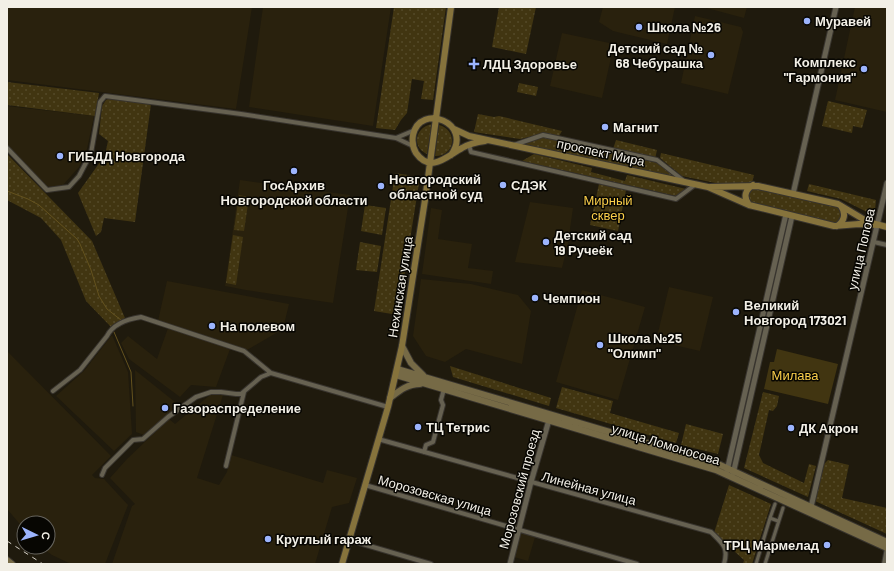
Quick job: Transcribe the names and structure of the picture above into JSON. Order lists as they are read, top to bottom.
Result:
{
  "streets": {
    "main road": ["проспект Мира", "Нехинская улица", "улица Ломоносова"],
    "street": [
      "улица Попова",
      "Линейная улица",
      "Морозовский проезд",
      "Морозовская улица"
    ]
  },
  "crossings": [
    ["проспект Мира", "улица Попова"],
    ["проспект Мира", "Нехинская улица"],
    ["улица Попова", "улица Ломоносова"],
    ["Нехинская улица", "улица Ломоносова"],
    ["Нехинская улица", "Линейная улица"],
    ["Нехинская улица", "Морозовская улица"],
    ["улица Ломоносова", "Морозовский проезд"],
    ["Линейная улица", "Морозовский проезд"],
    ["Морозовский проезд", "Морозовская улица"]
  ],
  "parks": ["Мирный сквер", "Милава"],
  "places": {
    "other": [
      "Муравей",
      "Школа №26",
      "Детский сад № 68 Чебурашка",
      "Комплекс \"Гармония\"",
      "Магнит",
      "ГИБДД Новгорода",
      "ГосАрхив Новгородской области",
      "СДЭК",
      "Новгородский областной суд",
      "Детский сад 19 Ручеёк",
      "Чемпион",
      "Великий Новгород 173021",
      "На полевом",
      "Школа №25 \"Олимп\"",
      "Газораспределение",
      "ТЦ Тетрис",
      "ДК Акрон",
      "Круглый гараж",
      "ТРЦ Мармелад"
    ],
    "health": ["ЛДЦ Здоровье"]
  },
  "north": "right"
}
